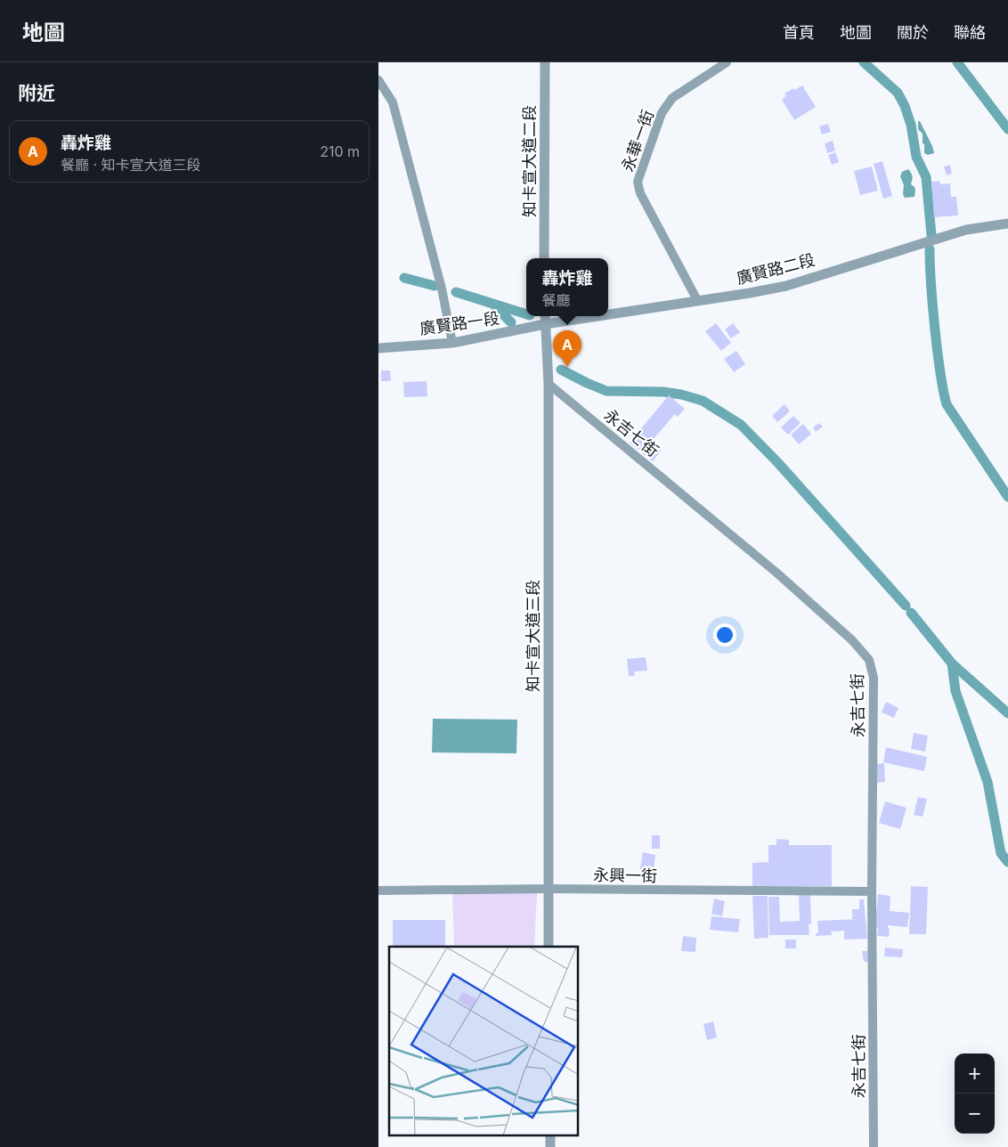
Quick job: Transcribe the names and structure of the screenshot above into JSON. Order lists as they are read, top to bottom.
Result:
{
  "streets": {
    "street": [
      "永華一街",
      "知卡宣大道二段",
      "廣賢路二段",
      "廣賢路一段",
      "永吉七街",
      "知卡宣大道三段",
      "永興一街"
    ]
  },
  "crossings": [
    ["永華一街", "廣賢路二段"],
    ["廣賢路二段", "廣賢路一段"],
    ["廣賢路二段", "知卡宣大道三段"],
    ["廣賢路一段", "知卡宣大道三段"],
    ["永吉七街", "知卡宣大道三段"],
    ["永吉七街", "永興一街"],
    ["知卡宣大道三段", "永興一街"]
  ],
  "page": {
    "header": "地圖",
    "nav": [
      "首頁",
      "地圖",
      "關於",
      "聯絡"
    ],
    "heading": "附近",
    "list": [
      {
        "mark": "A",
        "name": "轟炸雞",
        "note": "餐廳 · 知卡宣大道三段",
        "value": "210 m"
      }
    ],
    "popup": ["轟炸雞", "餐廳"],
    "pins": "A",
    "map_buttons": ["+", "−"]
  }
}
